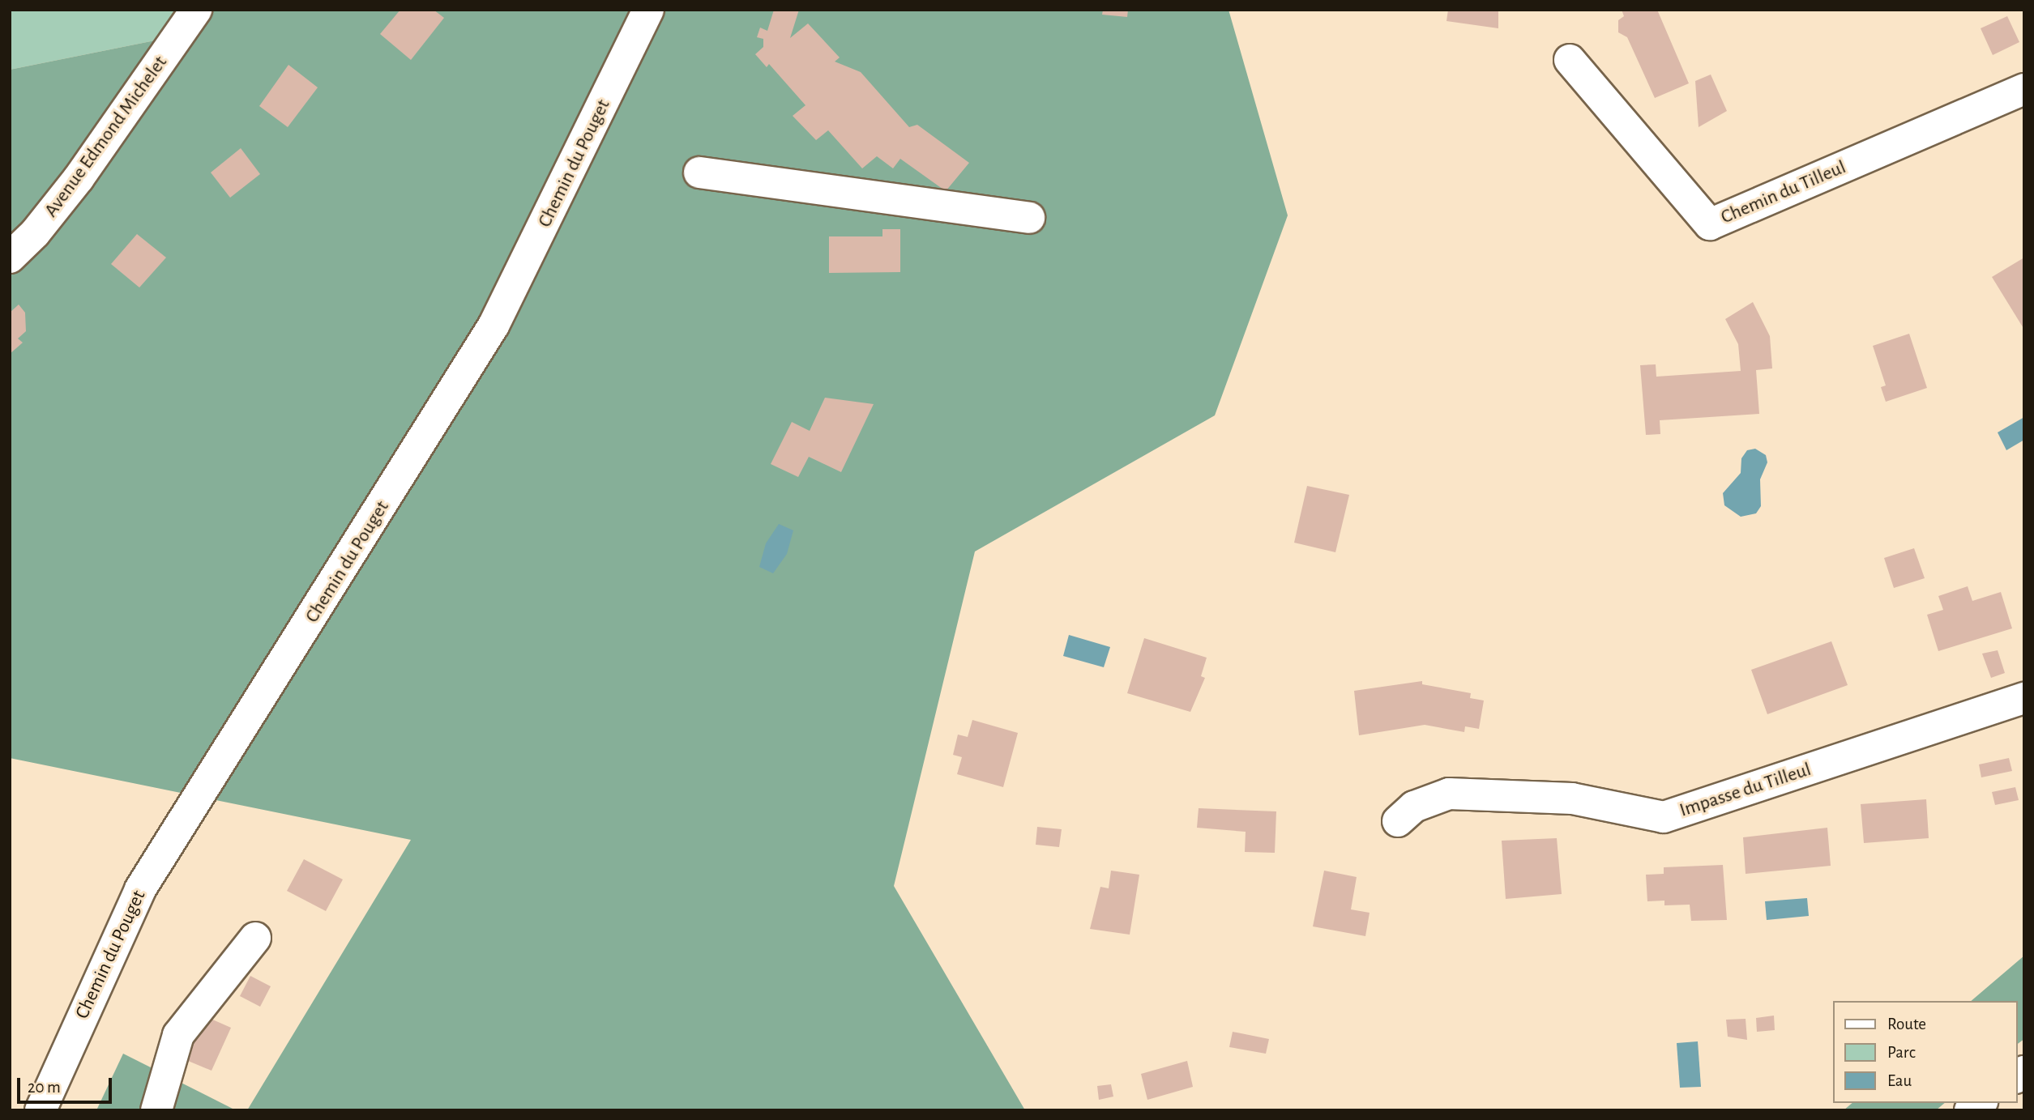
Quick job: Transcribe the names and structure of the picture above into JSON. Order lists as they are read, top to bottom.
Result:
{
  "streets": {
    "street": [
      "Avenue Edmond Michelet",
      "Chemin du Pouget",
      "Chemin du Tilleul",
      "Impasse du Tilleul"
    ]
  },
  "legend": ["Route", "Parc", "Eau"],
  "scale_bar": "20 m"
}
